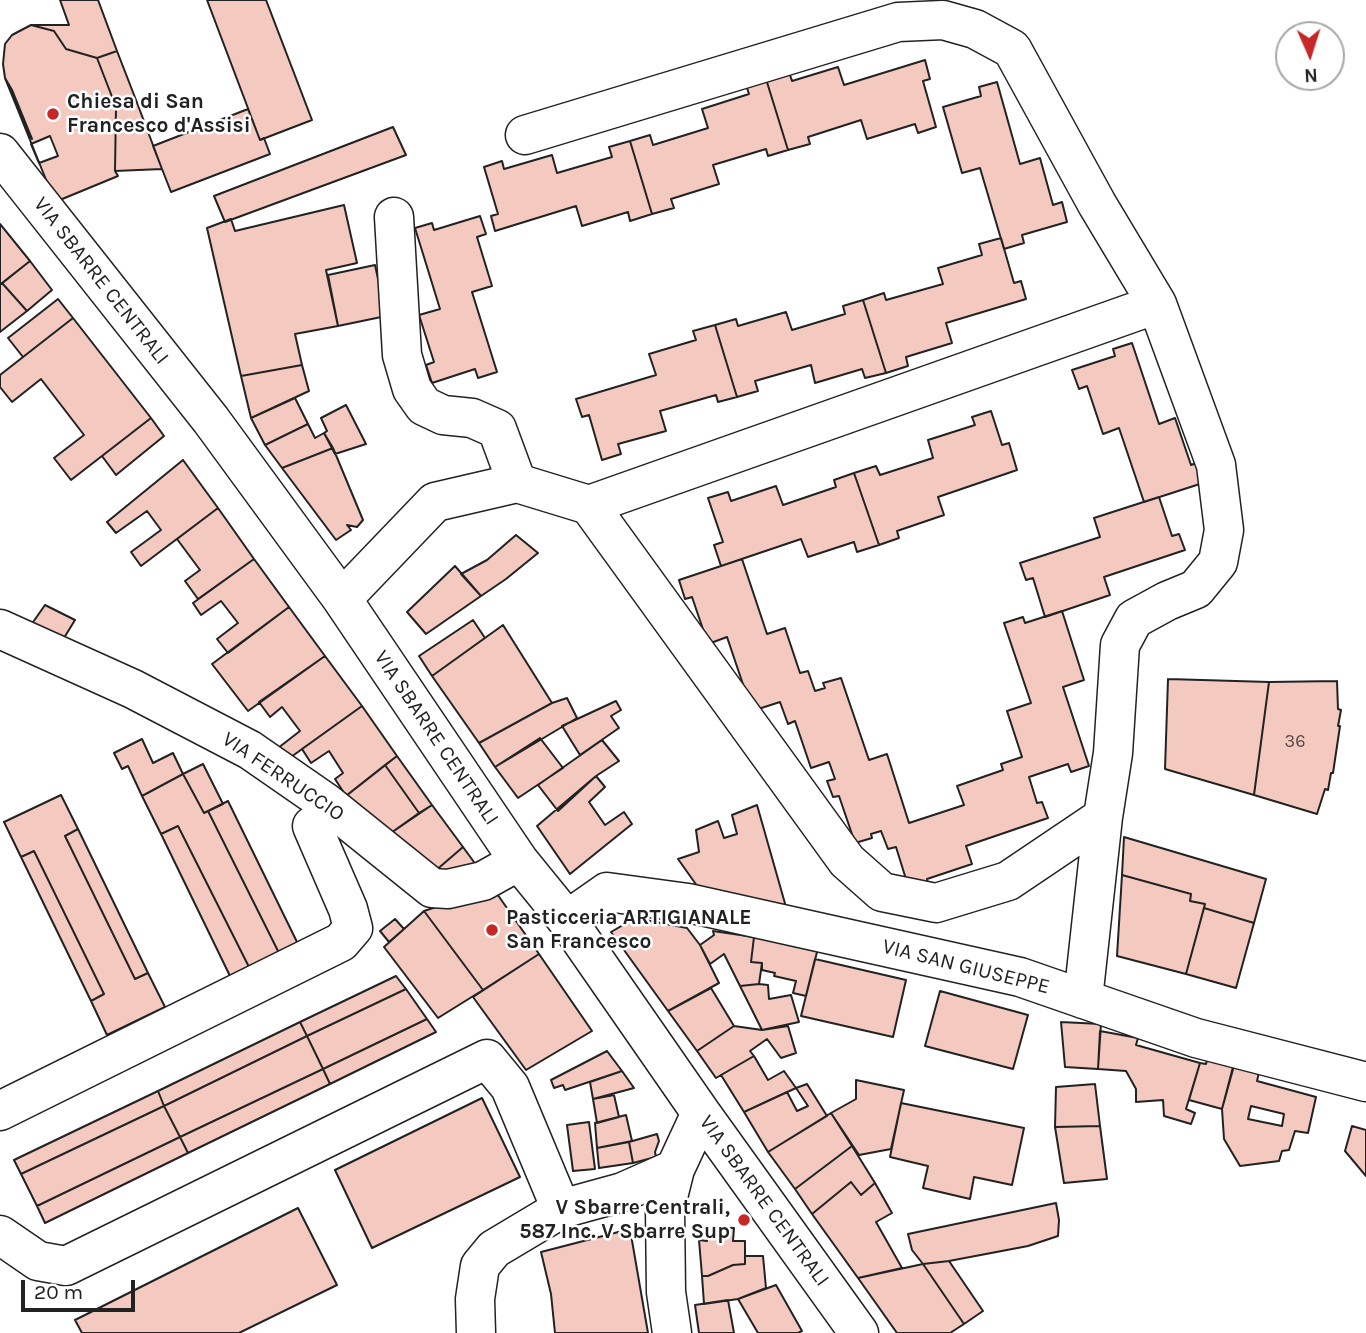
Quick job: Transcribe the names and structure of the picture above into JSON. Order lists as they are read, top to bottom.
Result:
{
  "streets": {
    "street": ["VIA SBARRE CENTRALI", "VIA FERRUCCIO", "VIA SAN GIUSEPPE"]
  },
  "crossings": [
    ["VIA SBARRE CENTRALI", "VIA FERRUCCIO"],
    ["VIA SBARRE CENTRALI", "VIA SAN GIUSEPPE"]
  ],
  "places": ["Chiesa di San Francesco d'Assisi", "Pasticceria ARTIGIANALE San Francesco", "V Sbarre Centrali, 587 Inc. V Sbarre Sup"],
  "house_numbers": ["36"],
  "scale_bar": "20 m",
  "north": "bottom"
}
